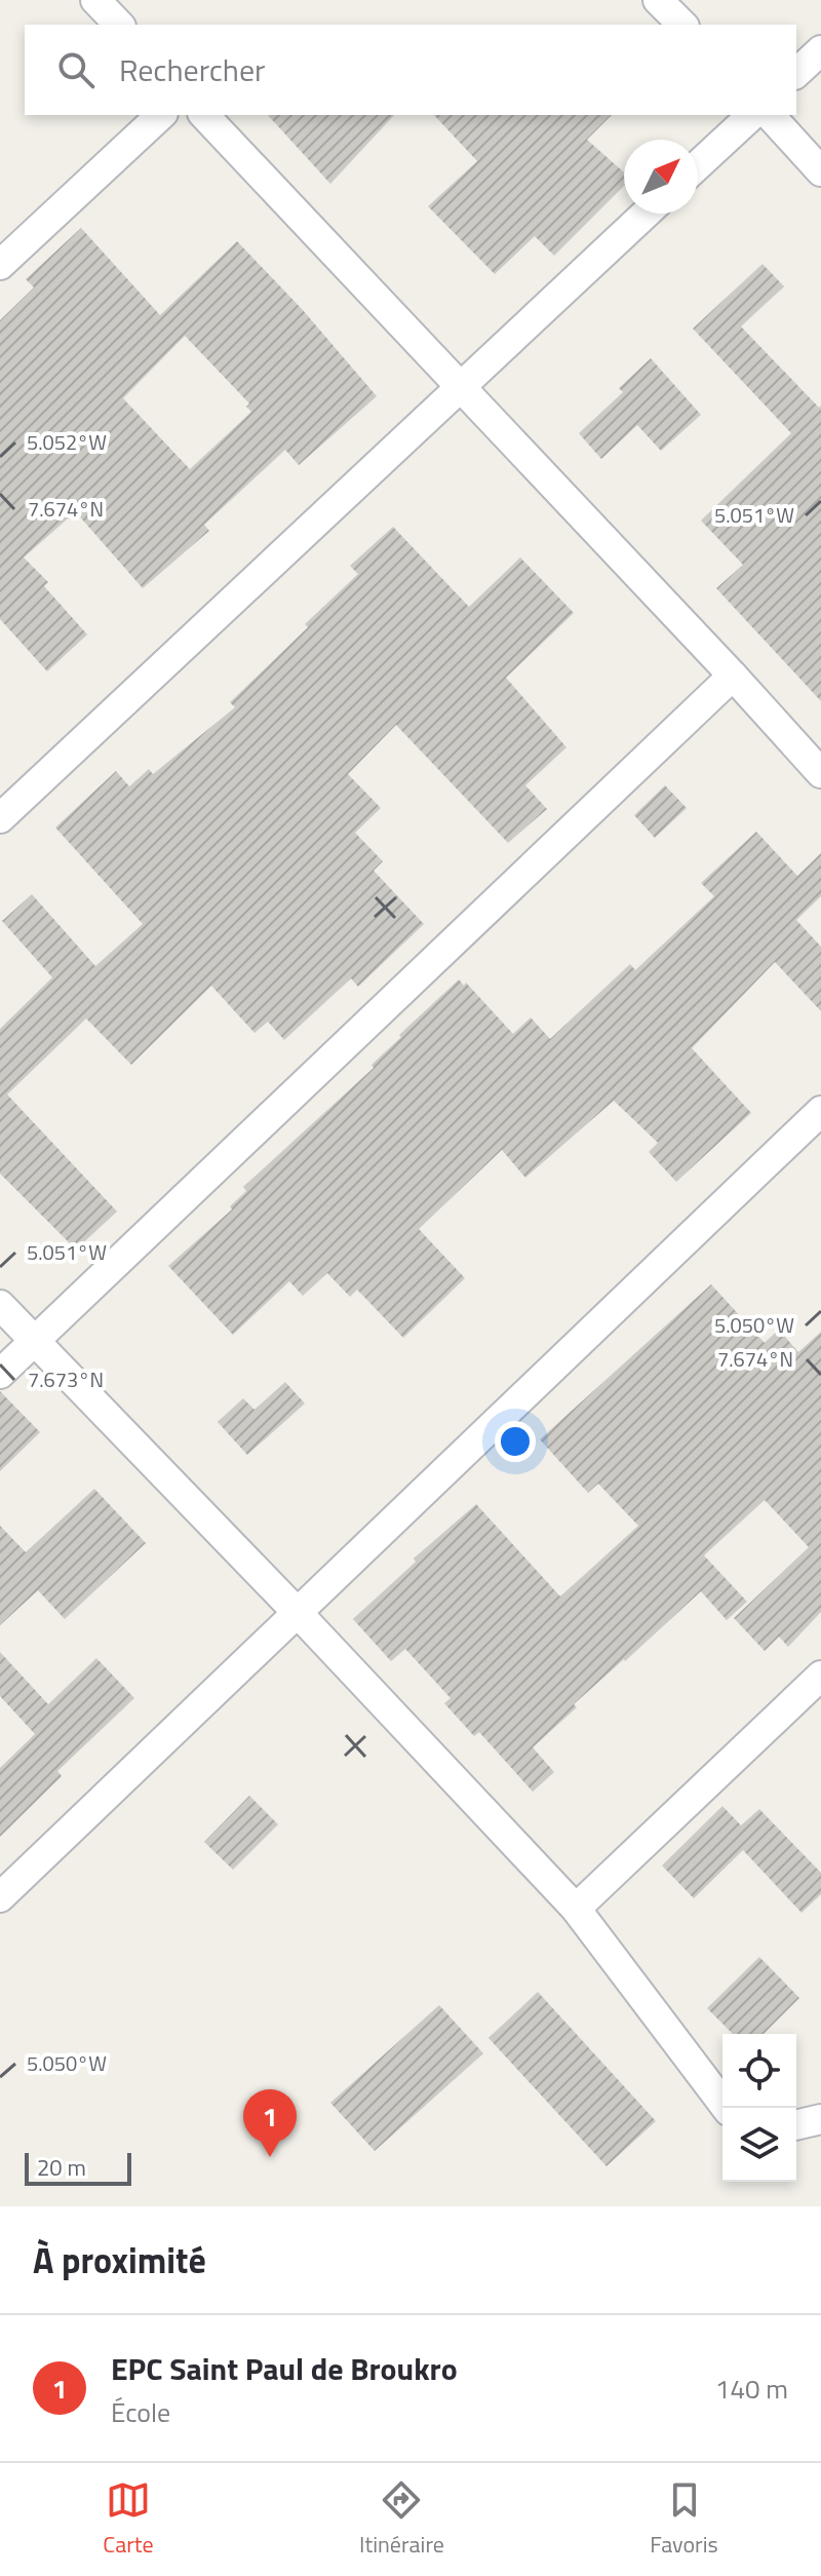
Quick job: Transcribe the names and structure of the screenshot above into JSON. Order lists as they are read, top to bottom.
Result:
{
  "scale_bar": "20 m",
  "north": "top right",
  "page": {
    "search": "Rechercher",
    "pins": "1",
    "scale": "20 m",
    "heading": "À proximité",
    "list": [
      {
        "mark": "1",
        "name": "EPC Saint Paul de Broukro",
        "note": "École",
        "value": "140 m"
      }
    ],
    "nav": ["Carte", "Itinéraire", "Favoris"]
  },
  "coordinates": [
    "5.052°W",
    "7.674°N",
    "5.051°W",
    "5.050°W",
    "7.673°N"
  ]
}
